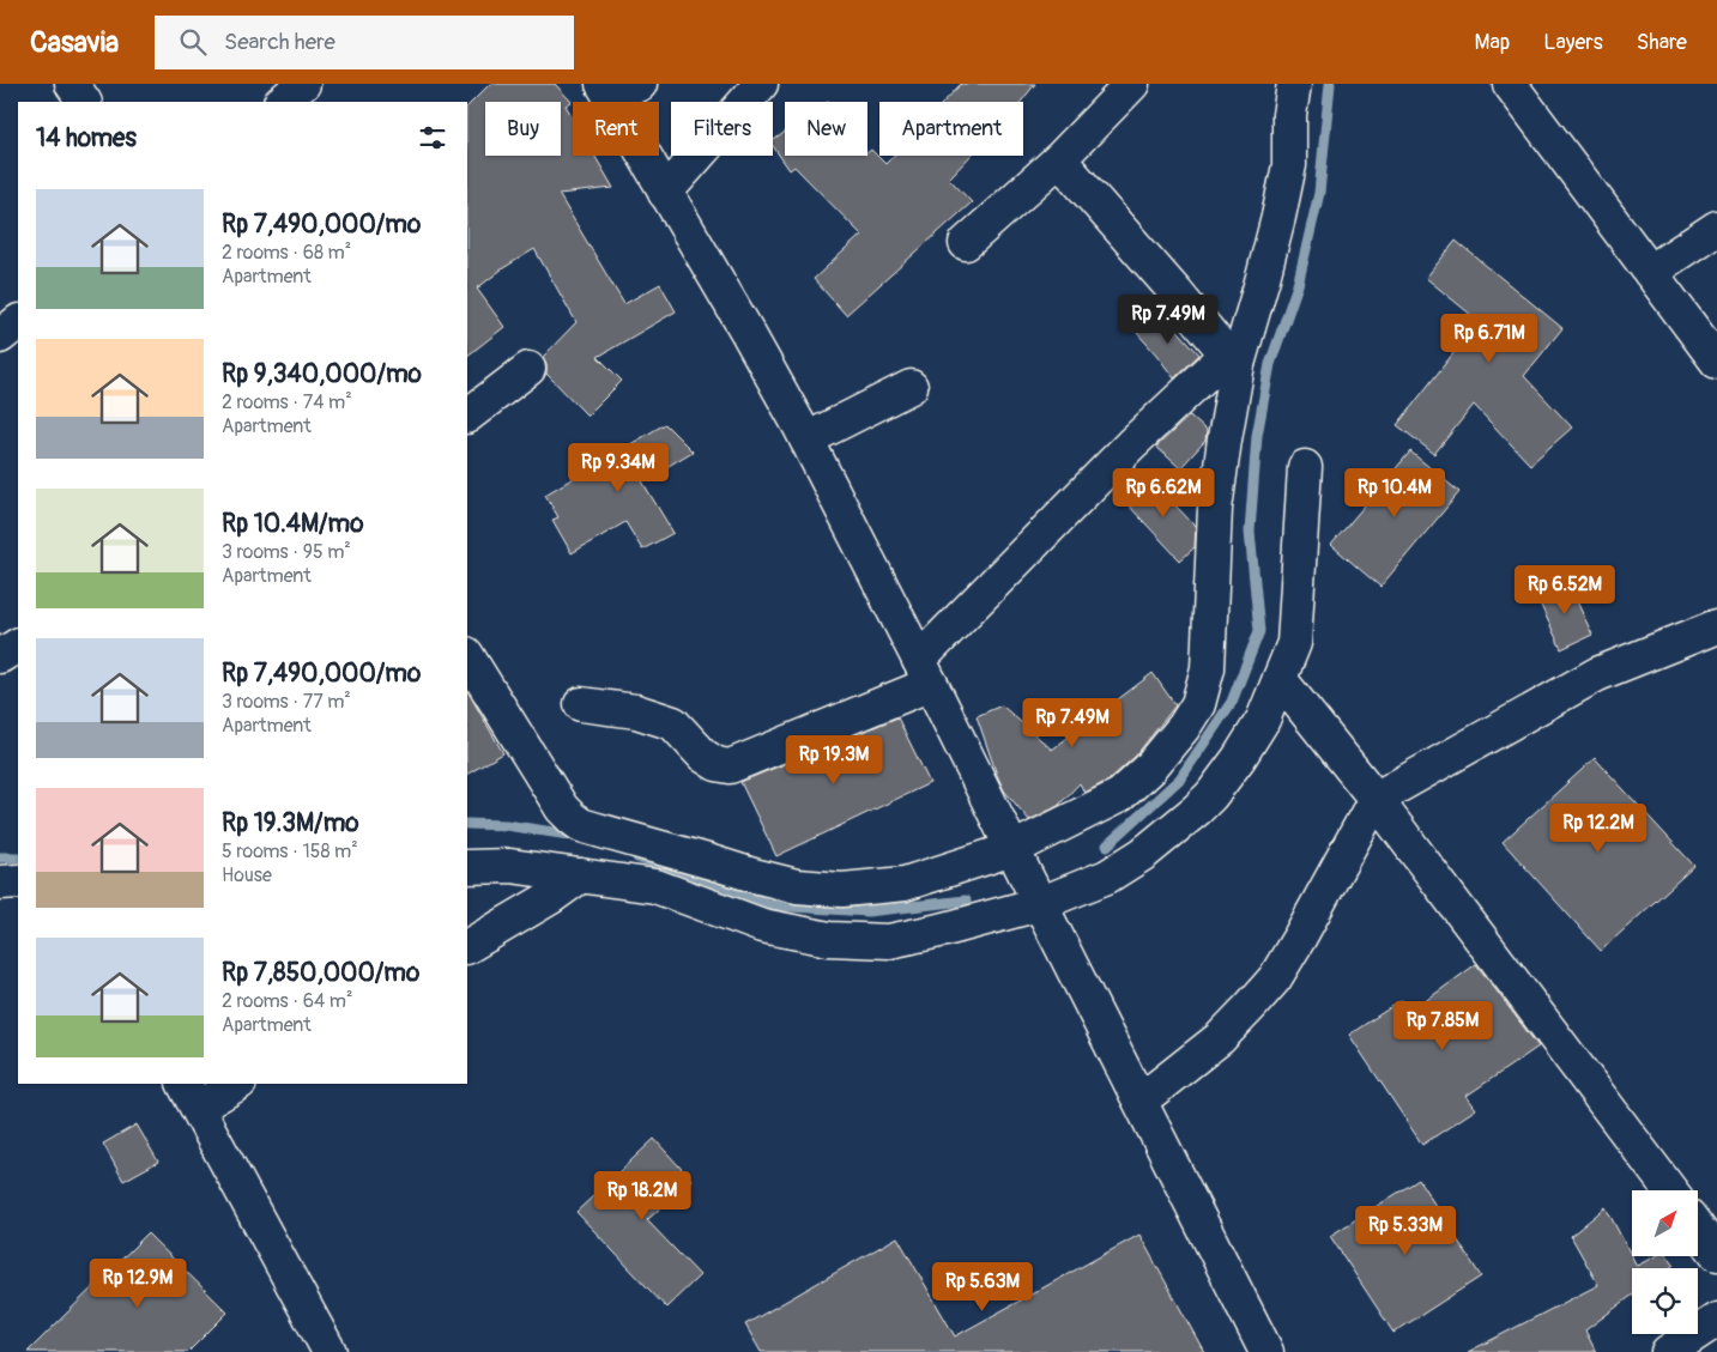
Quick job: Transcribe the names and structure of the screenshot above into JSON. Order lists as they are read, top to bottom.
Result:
{
  "north": "top right",
  "page": {
    "header": "Casavia",
    "search": "Search here",
    "nav": ["Map", "Layers", "Share"],
    "chip": [
      "Buy",
      "Rent",
      "Filters",
      "New",
      "Apartment"
    ],
    "heading": "14 homes",
    "list": [
      {
        "name": "Rp 7,490,000/mo",
        "note": "2 rooms · 68 m² · Apartment"
      },
      {
        "name": "Rp 9,340,000/mo",
        "note": "2 rooms · 74 m² · Apartment"
      },
      {
        "name": "Rp 10.4M/mo",
        "note": "3 rooms · 95 m² · Apartment"
      },
      {
        "name": "Rp 7,490,000/mo",
        "note": "3 rooms · 77 m² · Apartment"
      },
      {
        "name": "Rp 19.3M/mo",
        "note": "5 rooms · 158 m² · House"
      },
      {
        "name": "Rp 7,850,000/mo",
        "note": "2 rooms · 64 m² · Apartment"
      }
    ],
    "price": [
      "Rp 7.49M",
      "Rp 6.71M",
      "Rp 9.34M",
      "Rp 6.62M",
      "Rp 10.4M",
      "Rp 6.52M",
      "Rp 7.49M",
      "Rp 19.3M",
      "Rp 12.2M",
      "Rp 7.85M",
      "Rp 18.2M",
      "Rp 5.33M",
      "Rp 12.9M",
      "Rp 5.63M"
    ]
  }
}
